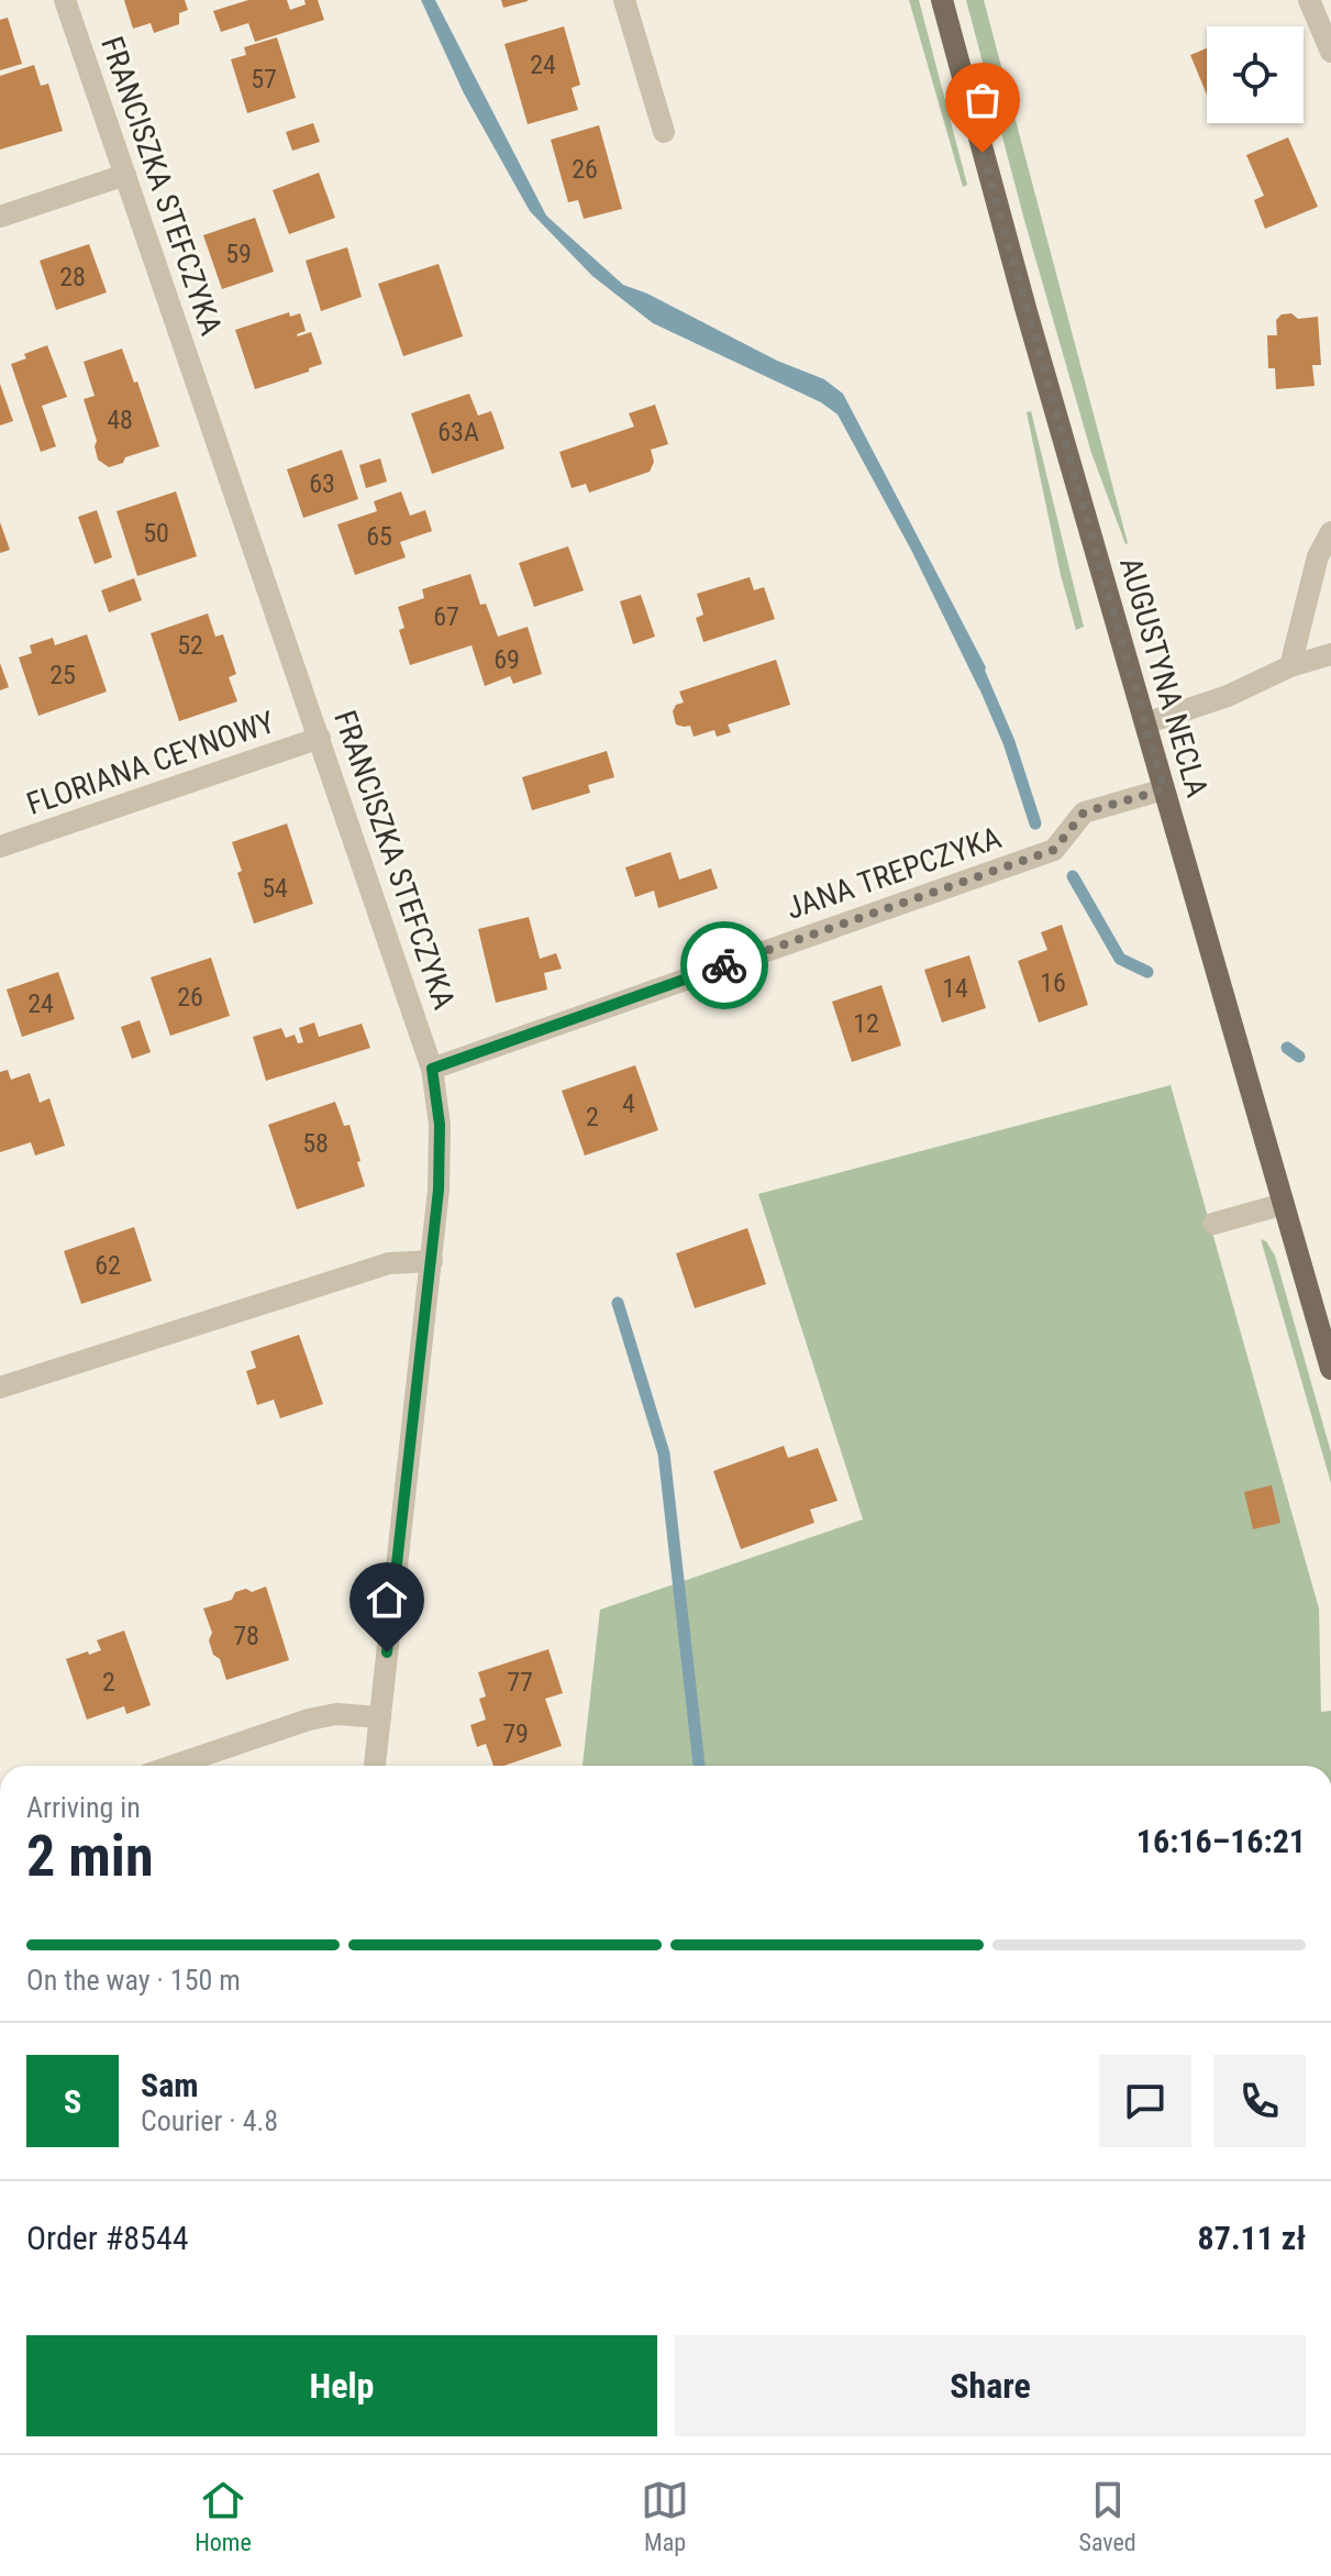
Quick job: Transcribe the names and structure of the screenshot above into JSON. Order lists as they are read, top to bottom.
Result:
{
  "streets": {
    "main road": ["AUGUSTYNA NECLA"],
    "street": ["FRANCISZKA STEFCZYKA", "FLORIANA CEYNOWY", "JANA TREPCZYKA"]
  },
  "crossings": [
    ["FRANCISZKA STEFCZYKA", "FLORIANA CEYNOWY"],
    ["FRANCISZKA STEFCZYKA", "JANA TREPCZYKA"],
    ["AUGUSTYNA NECLA", "JANA TREPCZYKA"]
  ],
  "house_numbers": [
    "24",
    "57",
    "26",
    "59",
    "28",
    "48",
    "63A",
    "63",
    "50",
    "65",
    "67",
    "52",
    "69",
    "25",
    "54",
    "16",
    "14",
    "26",
    "24",
    "12",
    "4",
    "2",
    "58",
    "62",
    "78",
    "2",
    "77",
    "79"
  ],
  "page": {
    "heading": ["2 min", "Arriving in", "16:16–16:21"],
    "panel": [
      "Sam",
      "Courier · 4.8",
      "Order #8544",
      "87.11 zł"
    ],
    "bar": "On the way · 150 m",
    "round": "S",
    "buttons": ["Help", "Share"],
    "tabs": ["Home", "Map", "Saved"]
  }
}
